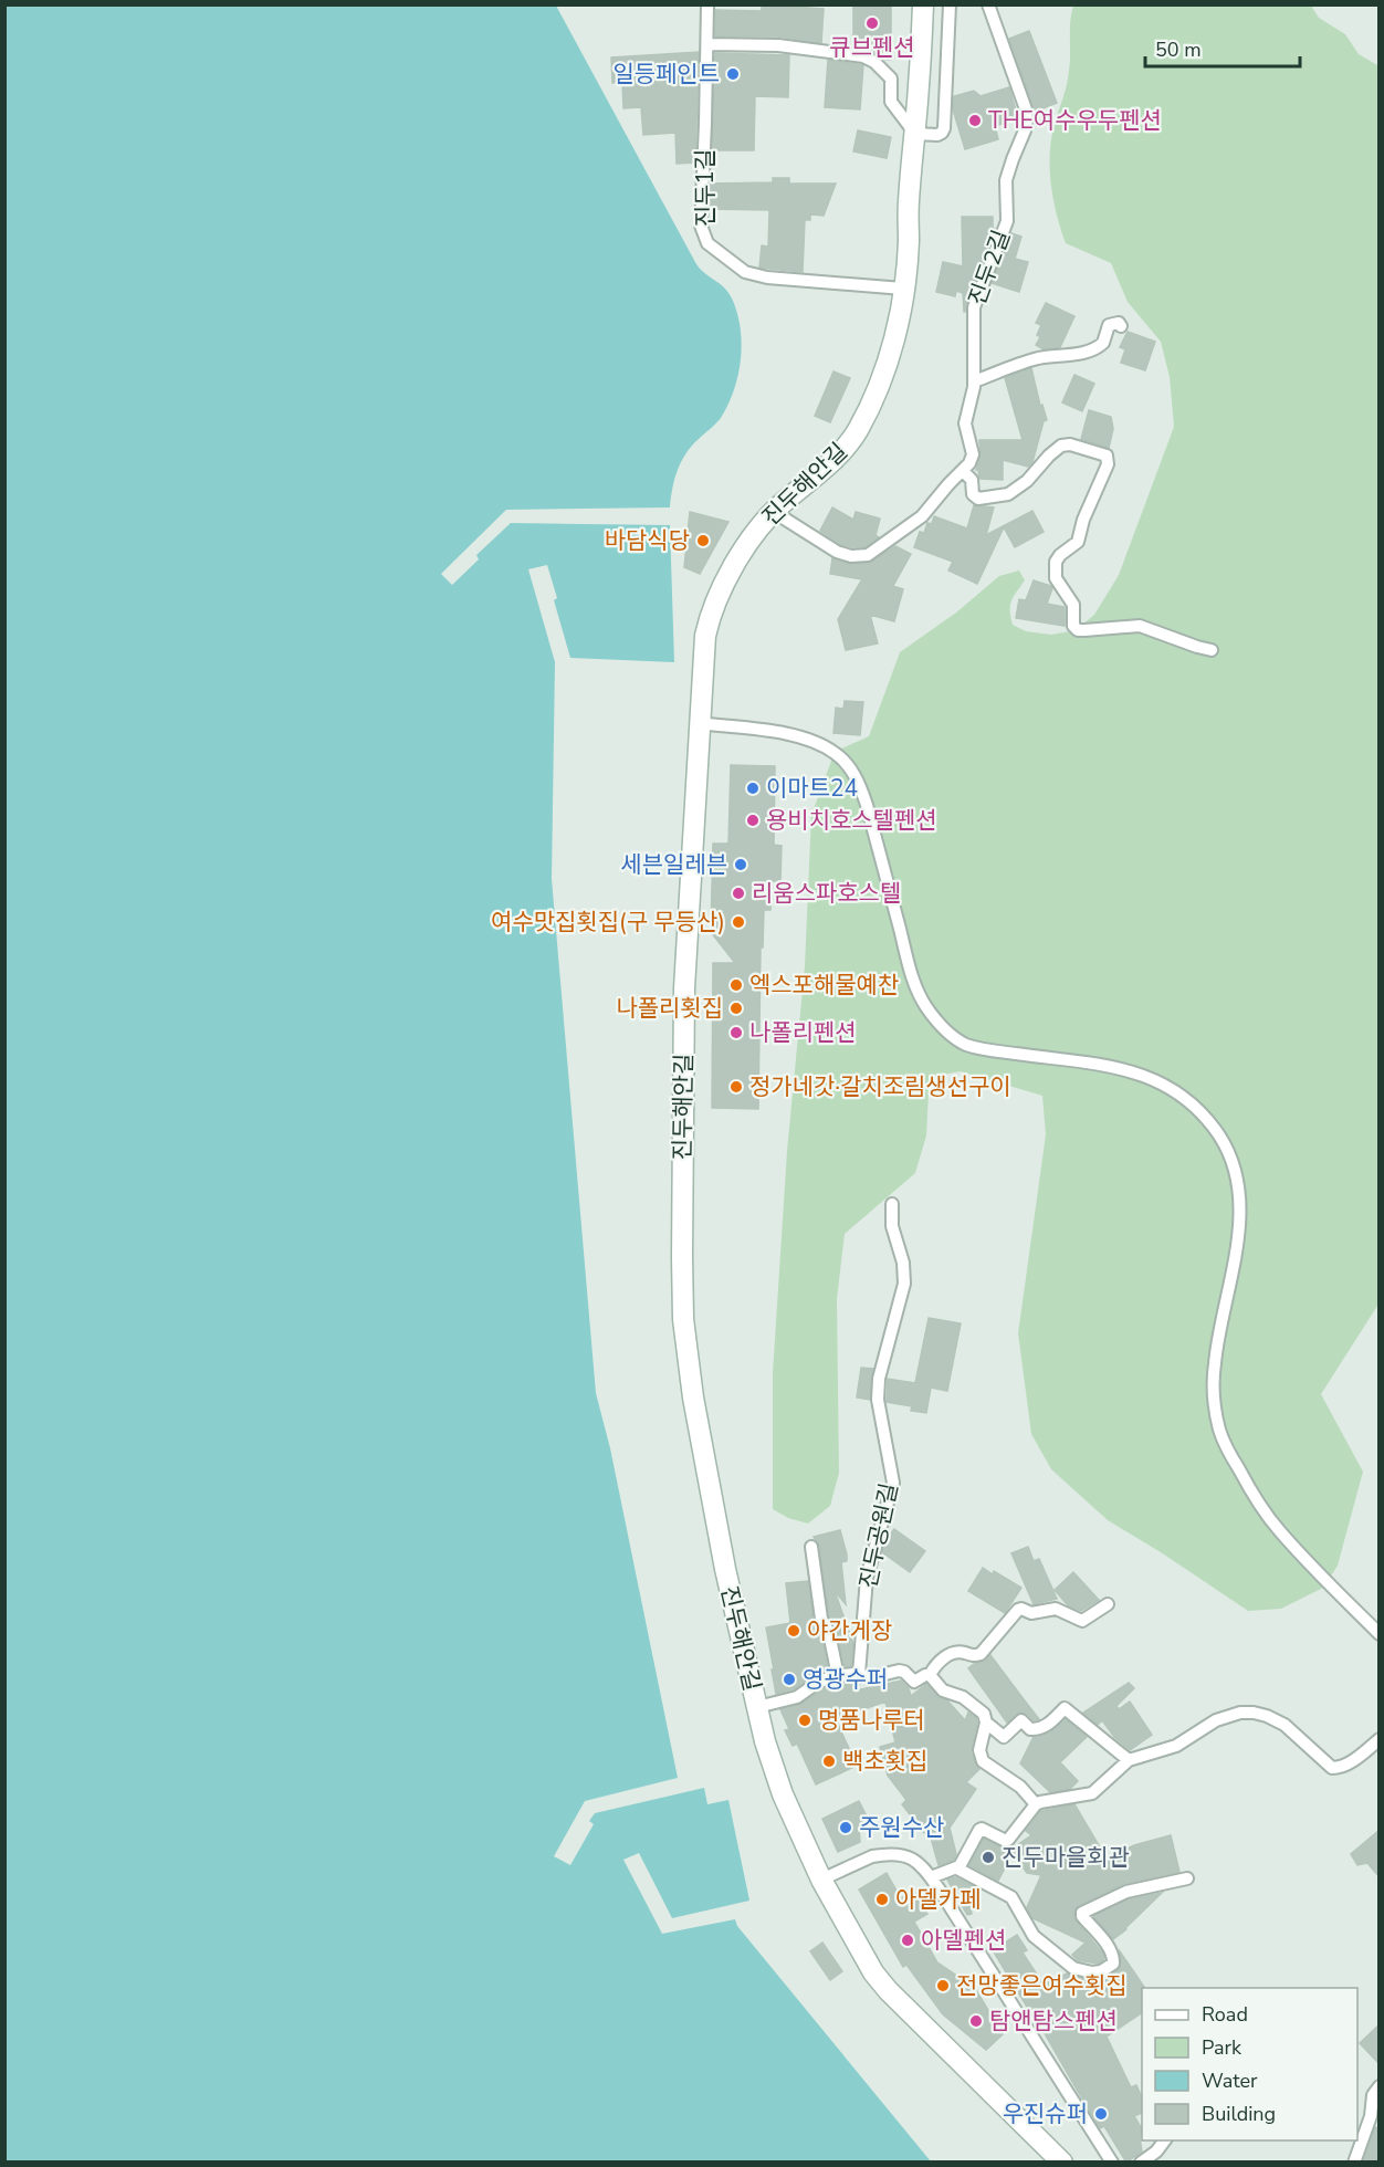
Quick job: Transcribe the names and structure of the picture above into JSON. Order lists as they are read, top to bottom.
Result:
{
  "streets": {
    "street": ["진두해안길"],
    "lane": ["진두1길", "진두2길", "진두공원길"]
  },
  "crossings": [
    ["진두1길", "진두해안길"]
  ],
  "places": [
    "큐브펜션",
    "일등페인트",
    "THE여수우두펜션",
    "바담식당",
    "이마트24",
    "용비치호스텔펜션",
    "세븐일레븐",
    "리움스파호스텔",
    "여수맛집횟집(구 무등산)",
    "엑스포해물예찬",
    "나폴리횟집",
    "나폴리펜션",
    "정가네갓·갈치조림생선구이",
    "야간게장",
    "영광수퍼",
    "명품나루터",
    "백초횟집",
    "주원수산",
    "진두마을회관",
    "아델카페",
    "아델펜션",
    "전망좋은여수횟집",
    "탐앤탐스펜션",
    "우진슈퍼"
  ],
  "legend": [
    "Road",
    "Park",
    "Water",
    "Building"
  ],
  "scale_bar": "50 m"
}
